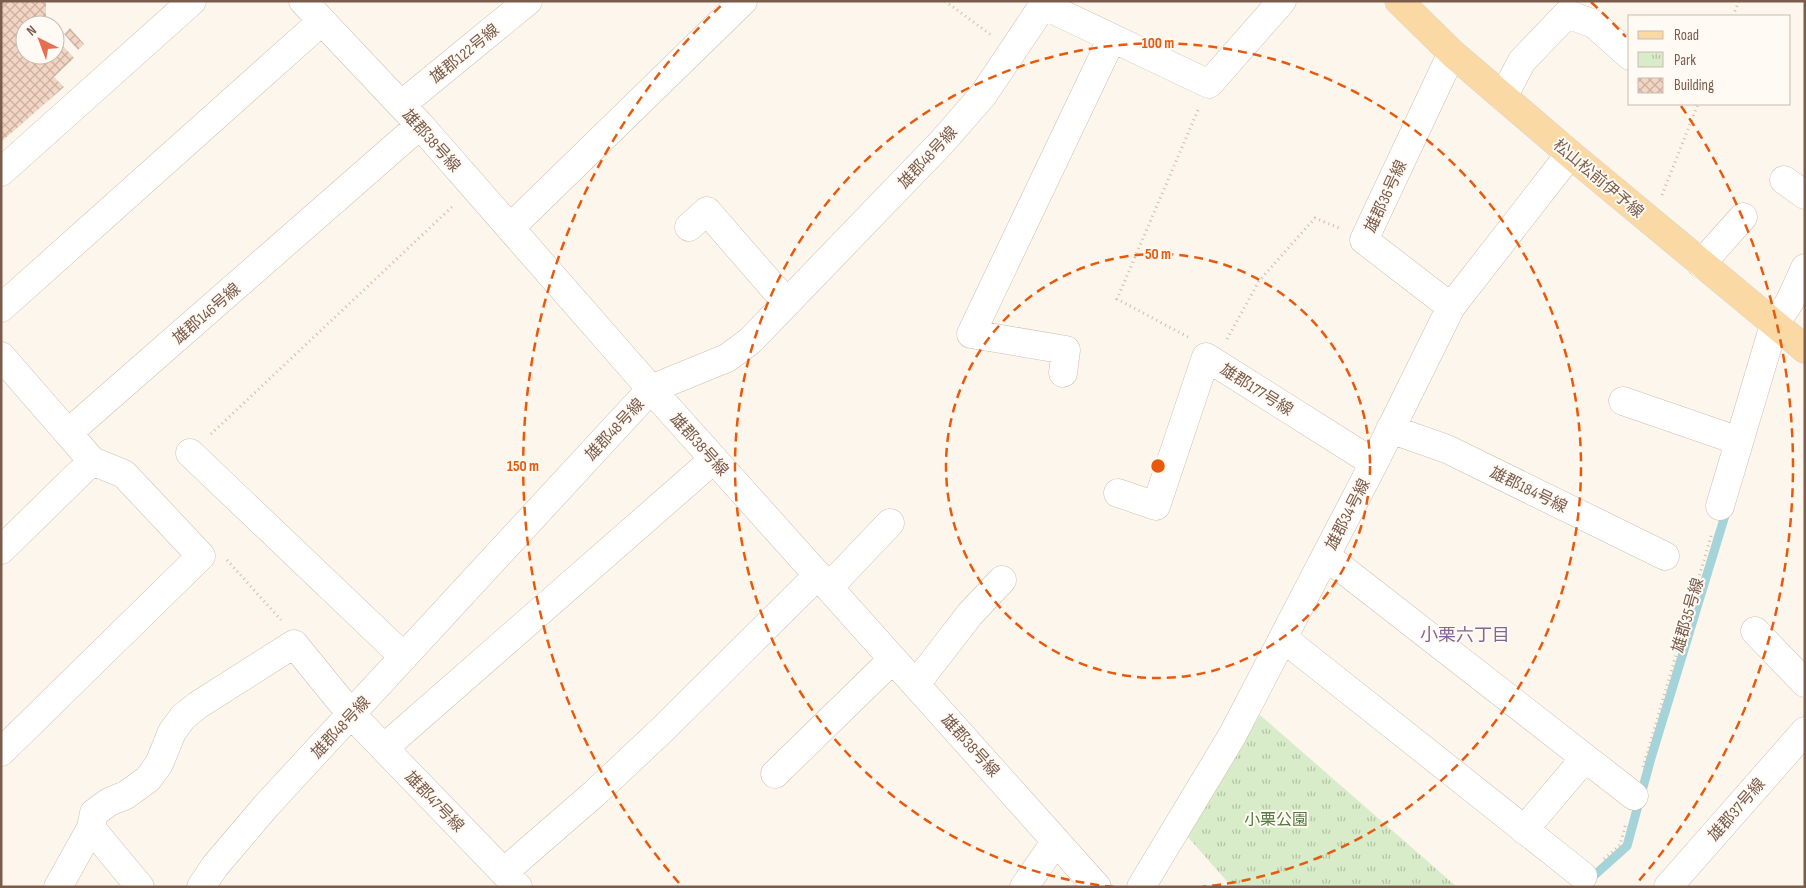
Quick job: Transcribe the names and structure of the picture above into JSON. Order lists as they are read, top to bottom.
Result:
{
  "streets": {
    "main road": ["松山松前伊予線"],
    "street": [
      "雄郡122号線",
      "雄郡38号線",
      "雄郡48号線",
      "雄郡36号線",
      "雄郡146号線",
      "雄郡177号線",
      "雄郡184号線",
      "雄郡34号線",
      "雄郡47号線",
      "雄郡37号線"
    ],
    "path": ["雄郡35号線"]
  },
  "crossings": [
    ["雄郡122号線", "雄郡38号線"],
    ["雄郡38号線", "雄郡48号線"],
    ["雄郡38号線", "雄郡146号線"],
    ["雄郡48号線", "雄郡47号線"],
    ["松山松前伊予線", "雄郡36号線"],
    ["松山松前伊予線", "雄郡34号線"],
    ["雄郡36号線", "雄郡34号線"],
    ["雄郡177号線", "雄郡34号線"],
    ["雄郡184号線", "雄郡34号線"]
  ],
  "districts": ["小栗六丁目"],
  "parks": ["小栗公園"],
  "legend": ["Road", "Park", "Building"],
  "north": "top left",
  "rings": ["100 m", "50 m", "150 m"]
}
